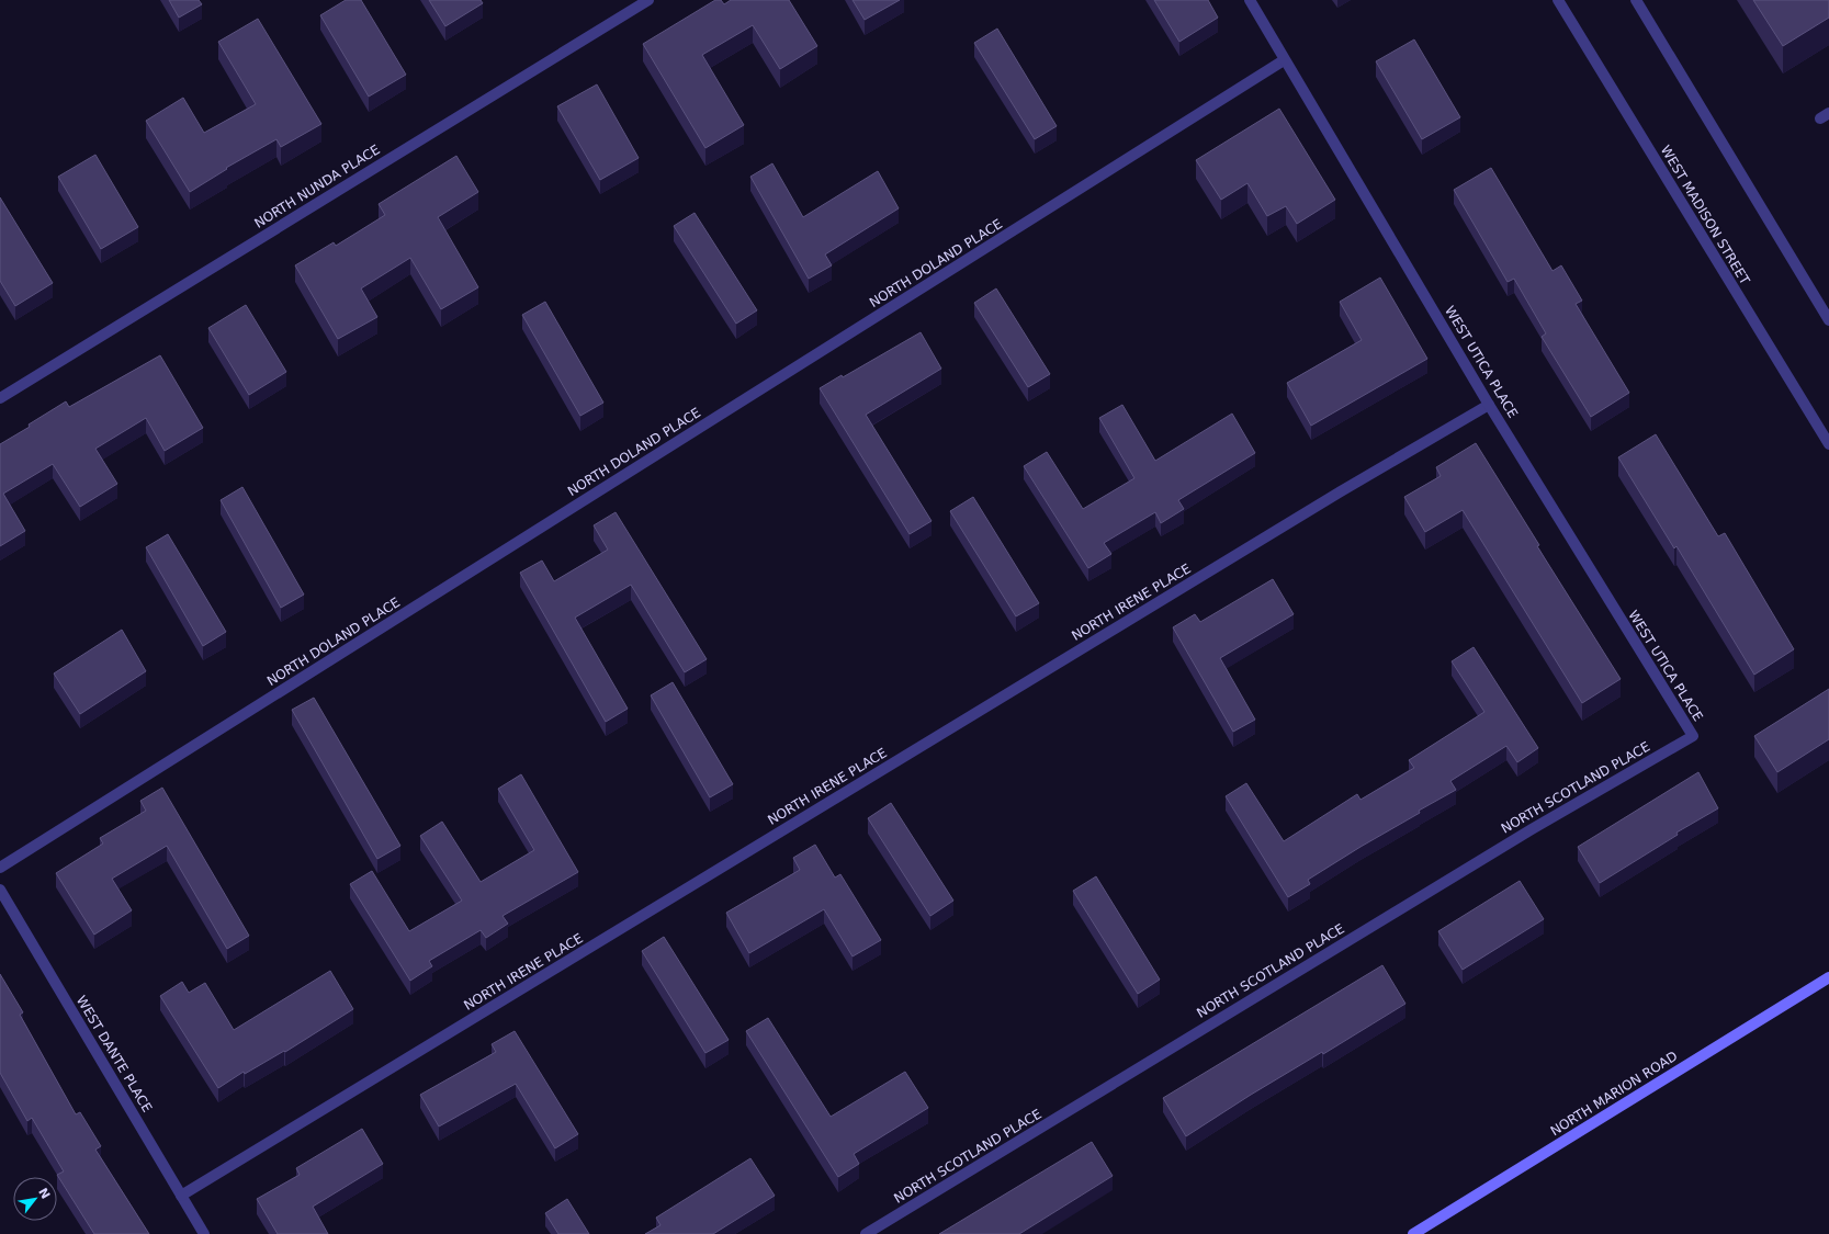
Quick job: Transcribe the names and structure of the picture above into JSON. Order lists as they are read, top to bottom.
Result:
{
  "streets": {
    "main road": ["NORTH MARION ROAD"],
    "street": [
      "NORTH NUNDA PLACE",
      "WEST MADISON STREET",
      "NORTH DOLAND PLACE",
      "WEST UTICA PLACE",
      "NORTH IRENE PLACE",
      "NORTH SCOTLAND PLACE",
      "WEST DANTE PLACE"
    ]
  },
  "crossings": [
    ["NORTH DOLAND PLACE", "WEST UTICA PLACE"],
    ["WEST UTICA PLACE", "NORTH IRENE PLACE"],
    ["WEST UTICA PLACE", "NORTH SCOTLAND PLACE"],
    ["NORTH IRENE PLACE", "WEST DANTE PLACE"]
  ],
  "north": "top right"
}
